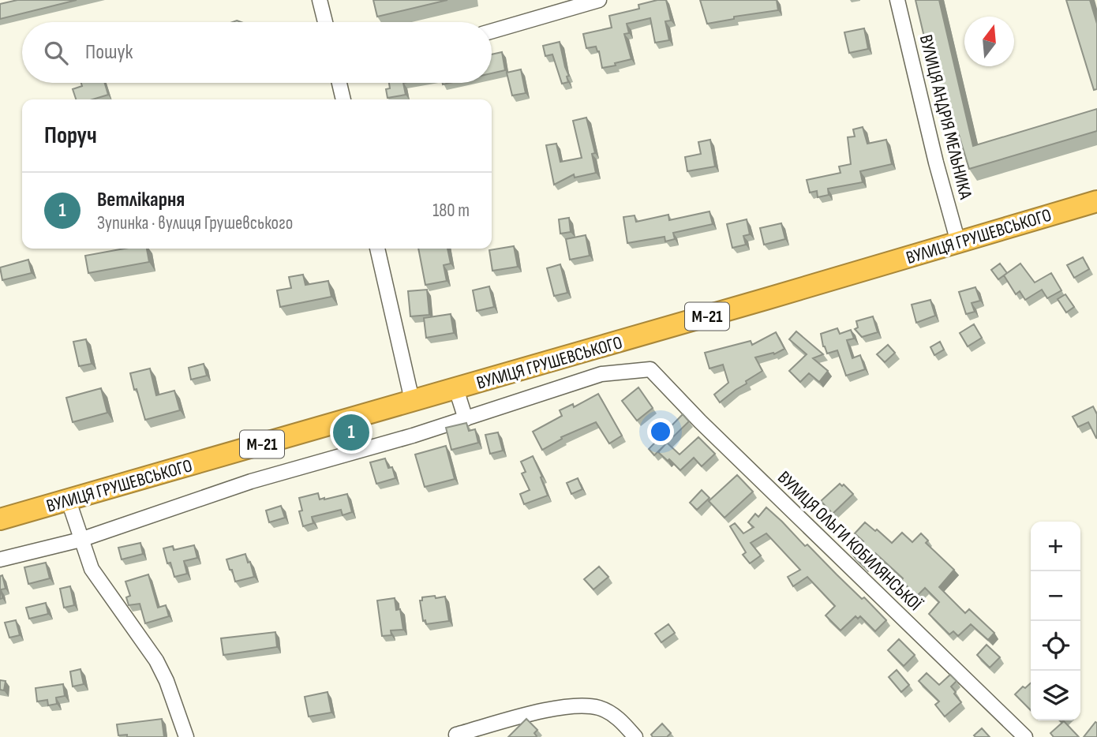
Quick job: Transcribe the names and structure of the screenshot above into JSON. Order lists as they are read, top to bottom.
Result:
{
  "streets": {
    "highway": ["ВУЛИЦЯ ГРУШЕВСЬКОГО", "М-21"],
    "street": ["ВУЛИЦЯ АНДРІЯ МЕЛЬНИКА", "ВУЛИЦЯ ОЛЬГИ КОБИЛЯНСЬКОЇ"]
  },
  "crossings": [
    ["ВУЛИЦЯ АНДРІЯ МЕЛЬНИКА", "ВУЛИЦЯ ГРУШЕВСЬКОГО"]
  ],
  "north": "top",
  "page": {
    "search": "Пошук",
    "heading": "Поруч",
    "list": [
      {
        "mark": "1",
        "name": "Ветлікарня",
        "note": "Зупинка · вулиця Грушевського",
        "value": "180 m"
      }
    ],
    "pins": "1",
    "map_buttons": ["+", "−"]
  }
}
